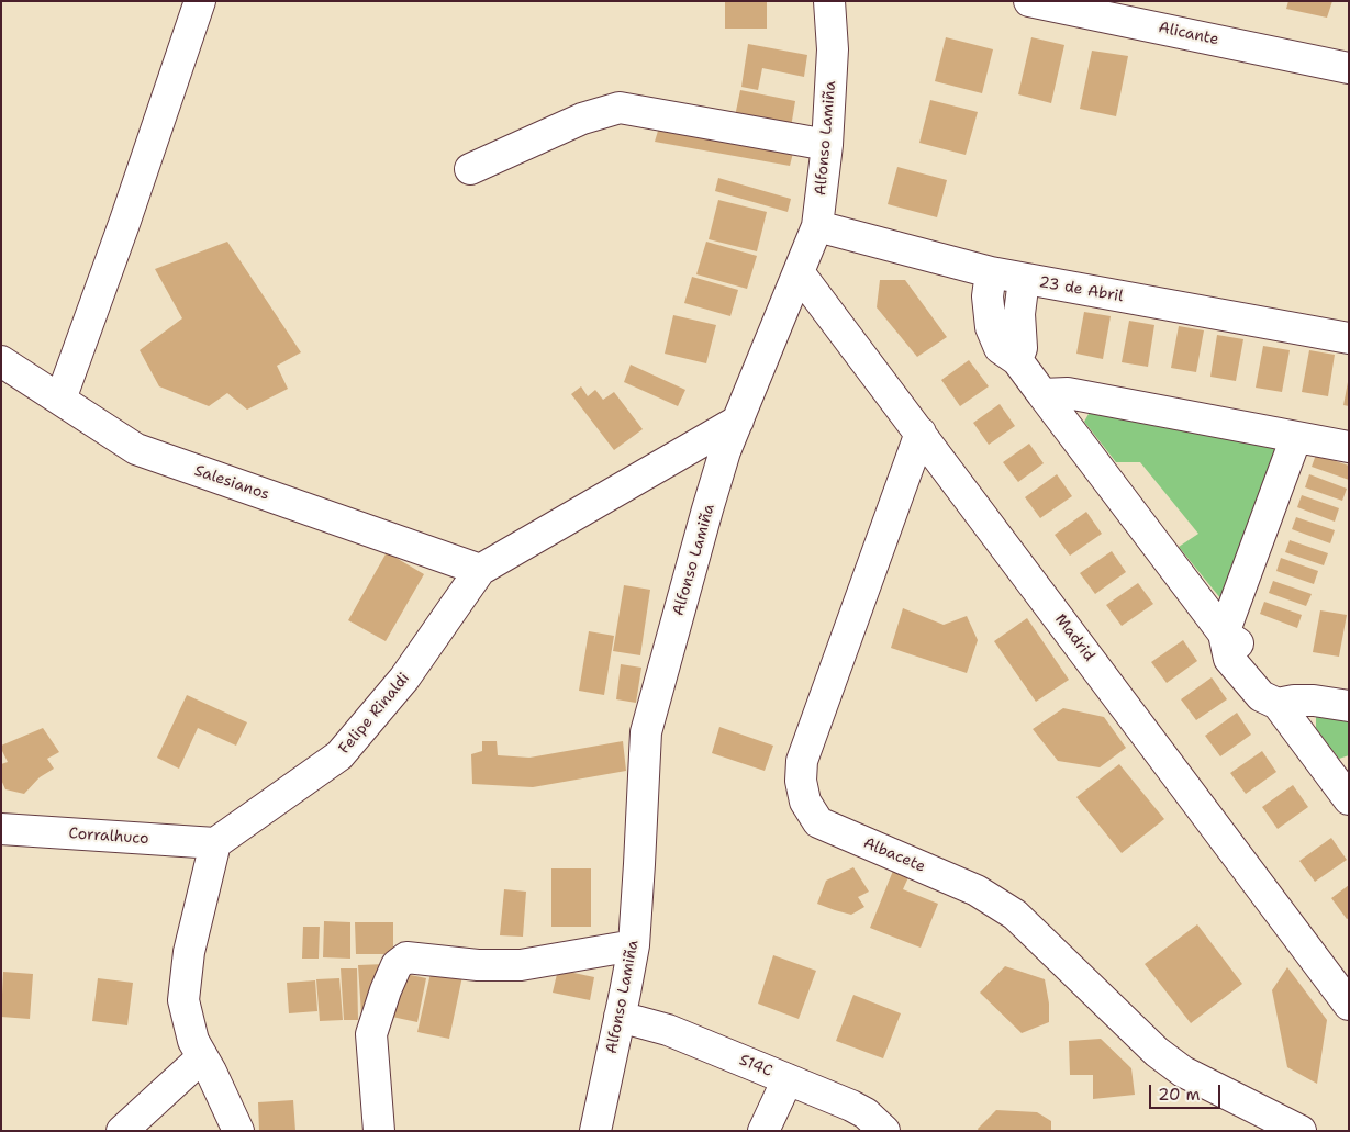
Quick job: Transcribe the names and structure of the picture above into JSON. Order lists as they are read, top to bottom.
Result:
{
  "streets": {
    "street": [
      "Alicante",
      "Alfonso Lamiña",
      "23 de Abril",
      "Salesianos",
      "Madrid",
      "Felipe Rinaldi",
      "Corralhuco",
      "Albacete",
      "S14C"
    ]
  },
  "crossings": [
    ["Alfonso Lamiña", "23 de Abril"],
    ["Alfonso Lamiña", "Madrid"],
    ["Alfonso Lamiña", "Felipe Rinaldi"],
    ["Alfonso Lamiña", "S14C"],
    ["Salesianos", "Felipe Rinaldi"],
    ["Madrid", "Albacete"],
    ["Felipe Rinaldi", "Corralhuco"]
  ],
  "scale_bar": "20 m"
}
